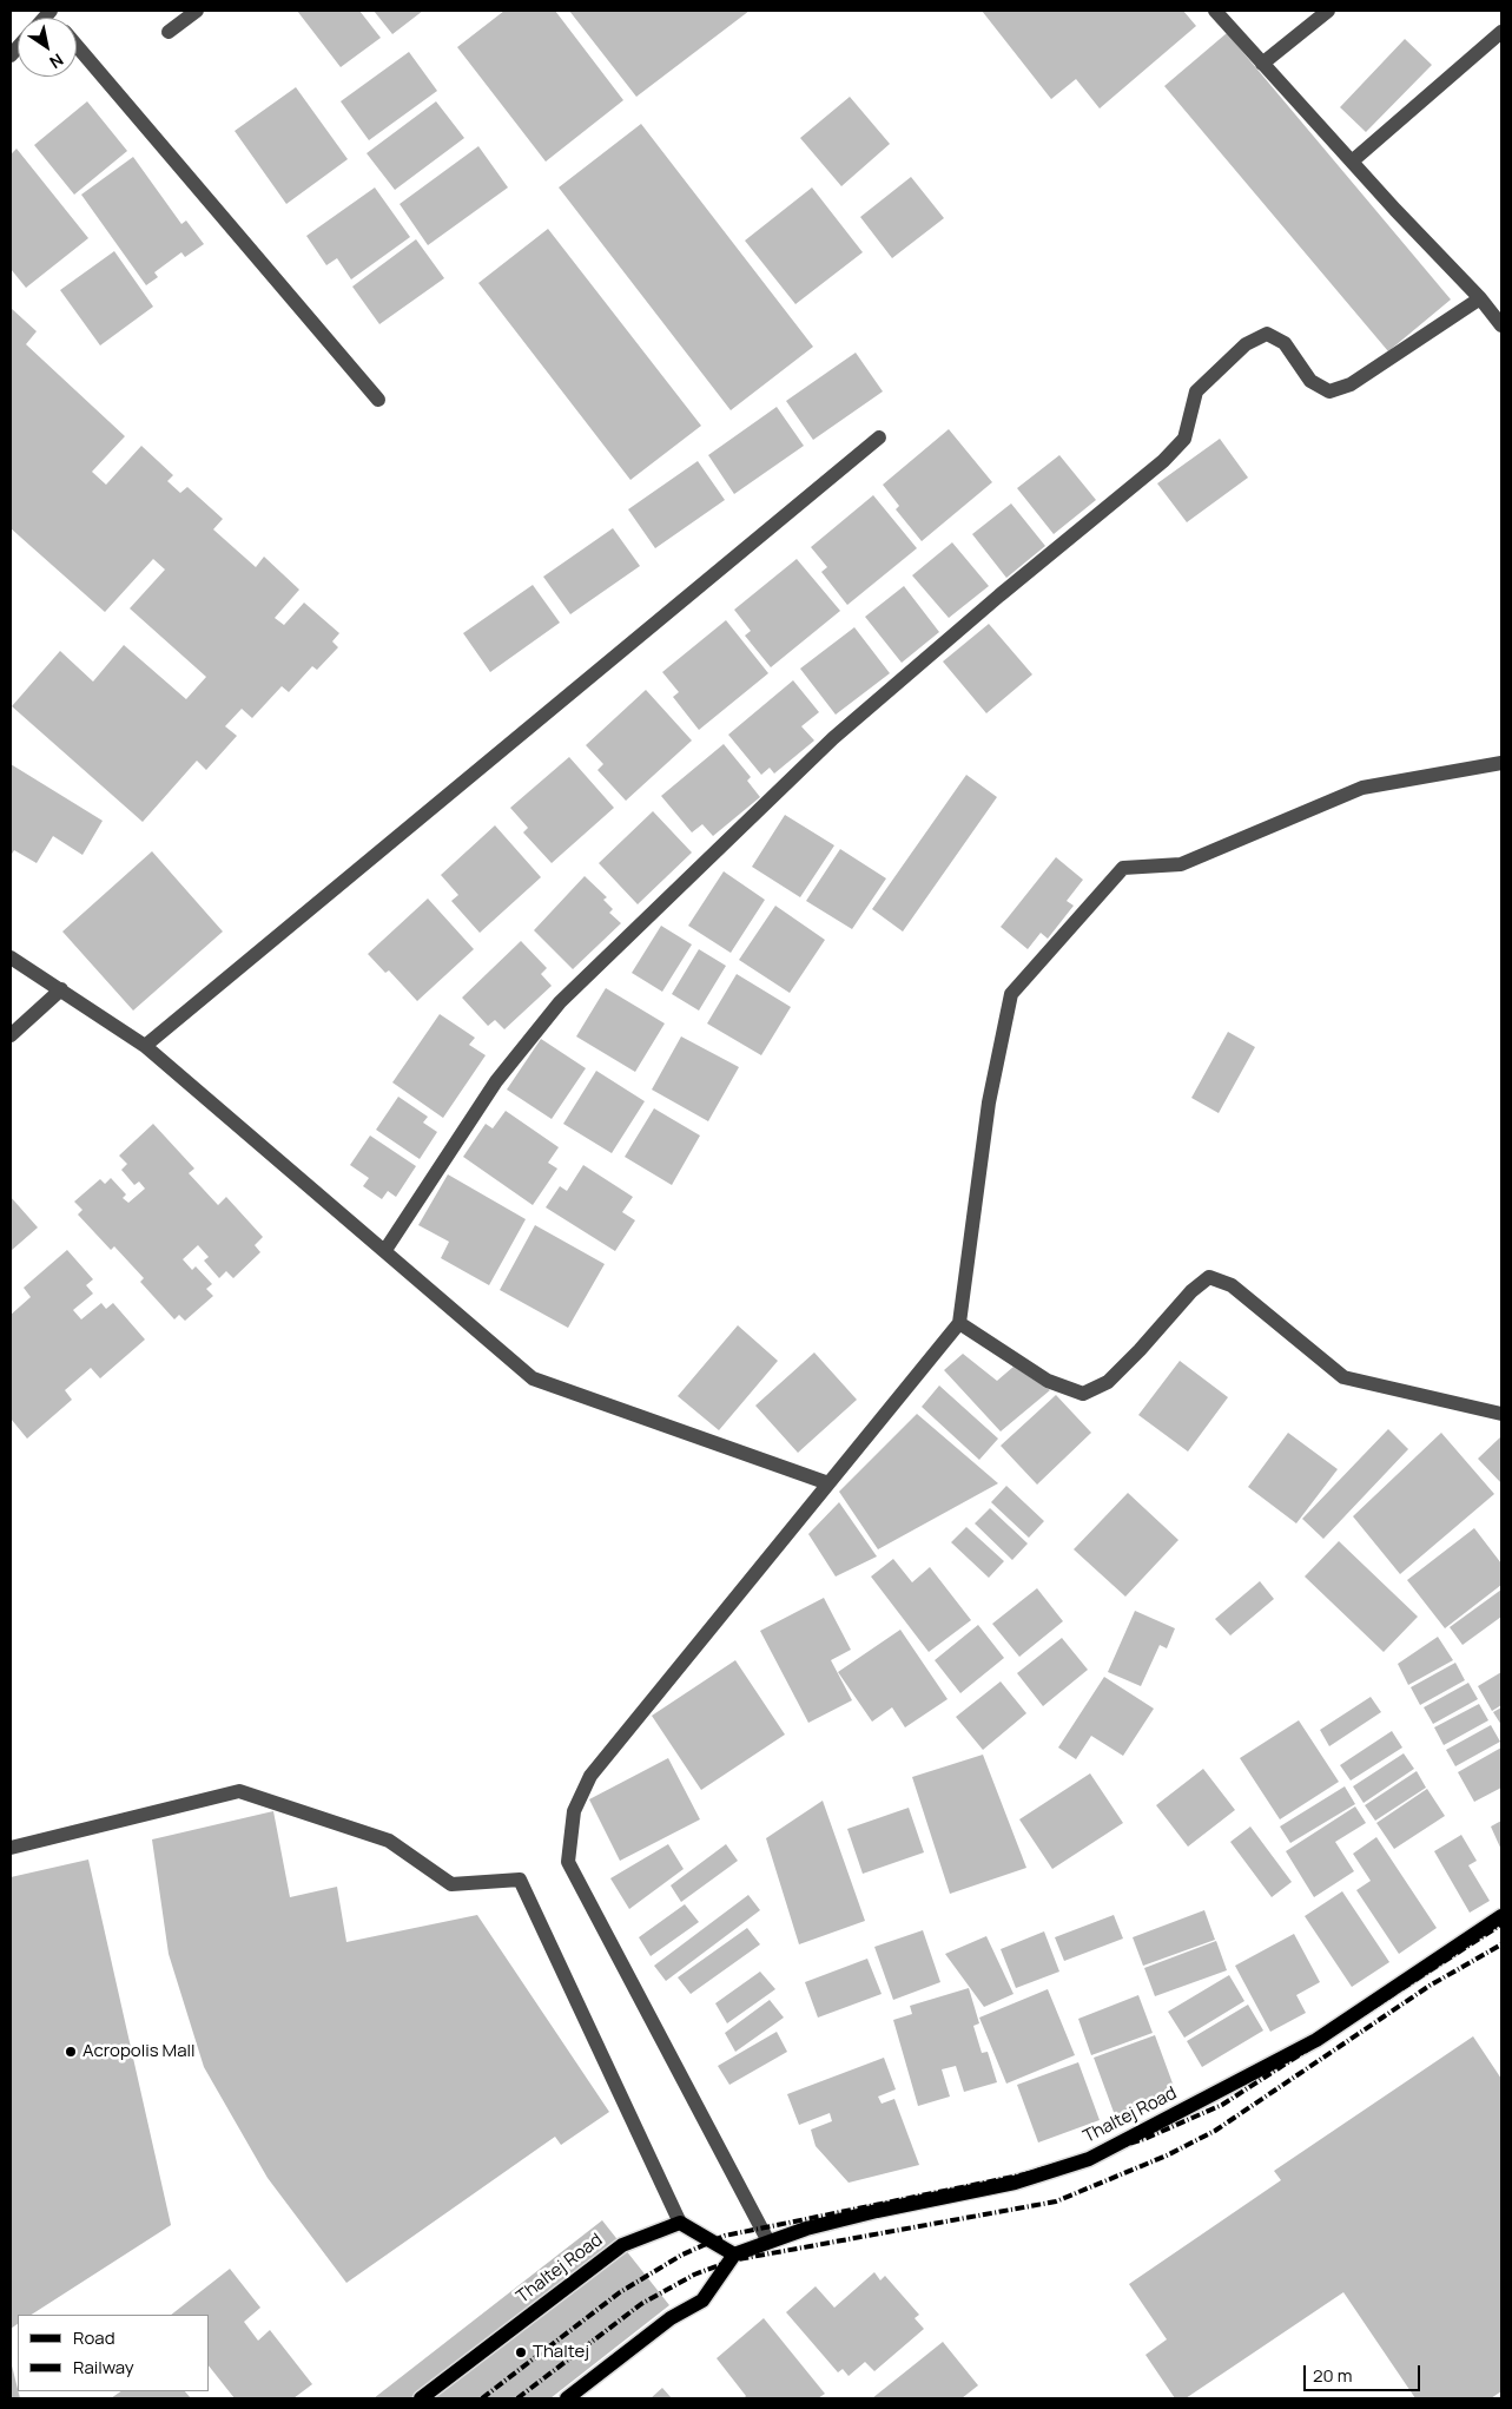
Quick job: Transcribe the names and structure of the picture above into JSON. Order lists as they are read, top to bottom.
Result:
{
  "streets": {
    "main road": ["Thaltej Road"]
  },
  "places": ["Acropolis Mall", "Thaltej"],
  "legend": ["Road", "Railway"],
  "scale_bar": "20 m",
  "north": "bottom right"
}
